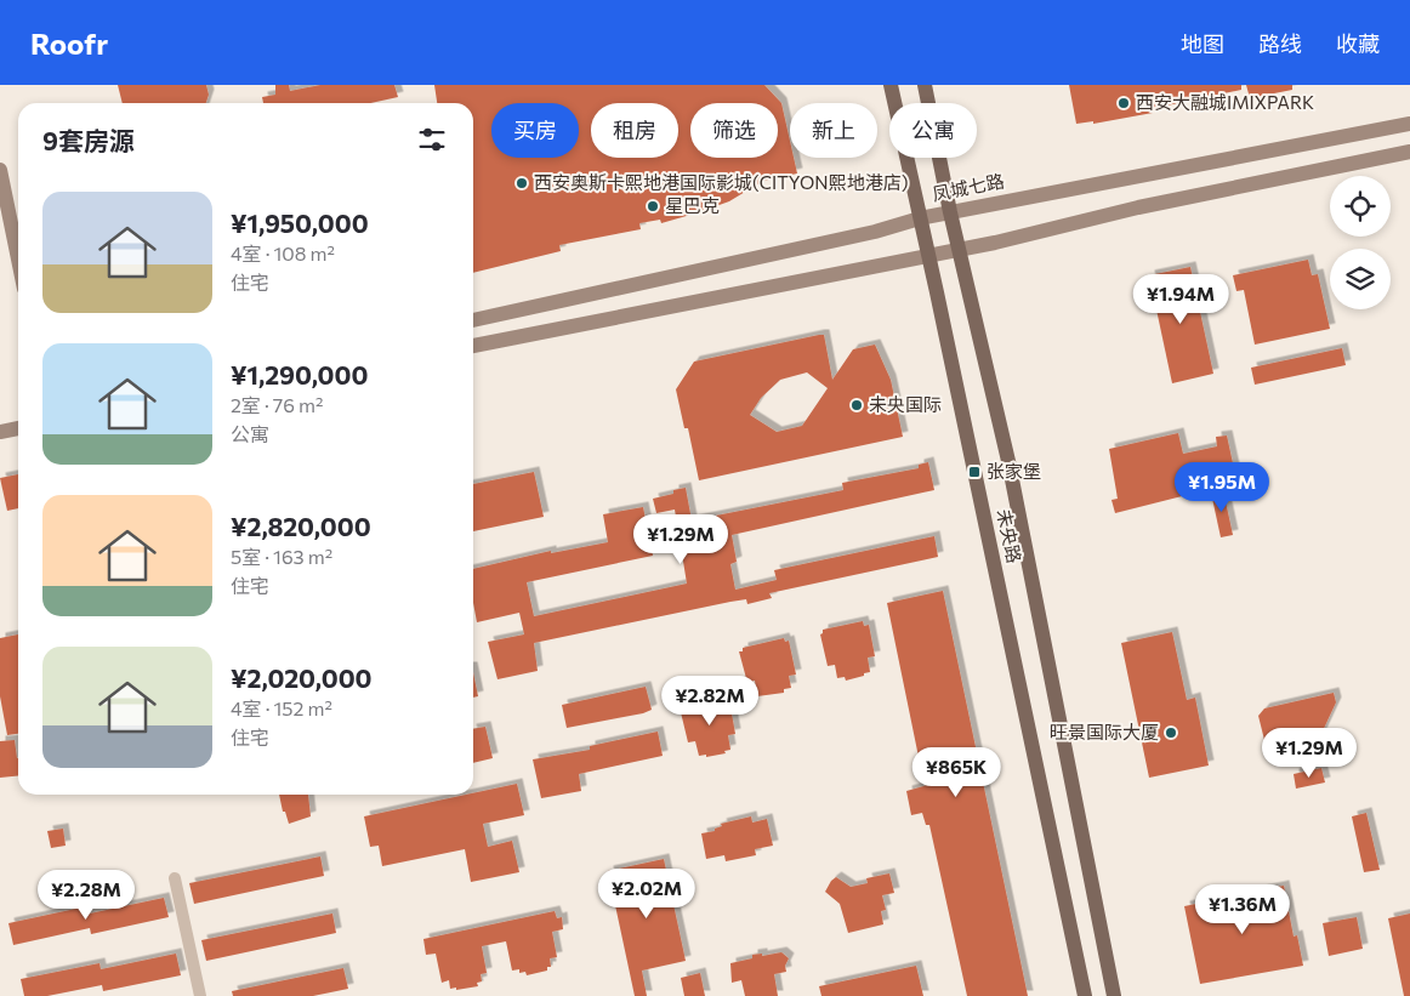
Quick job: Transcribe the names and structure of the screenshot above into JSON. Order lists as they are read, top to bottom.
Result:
{
  "streets": {
    "main road": ["未央路"],
    "street": ["凤城七路"]
  },
  "crossings": [
    ["凤城七路", "未央路"]
  ],
  "places": {
    "other": [
      "西安大融城IMIXPARK",
      "西安奥斯卡熙地港国际影城(CITYON熙地港店)",
      "星巴克",
      "未央国际",
      "旺景国际大厦"
    ],
    "transit": ["张家堡"]
  },
  "page": {
    "header": "Roofr",
    "nav": ["地图", "路线", "收藏"],
    "chip": [
      "买房",
      "租房",
      "筛选",
      "新上",
      "公寓"
    ],
    "heading": "9套房源",
    "list": [
      {
        "name": "¥1,950,000",
        "note": "4室 · 108 m² · 住宅"
      },
      {
        "name": "¥1,290,000",
        "note": "2室 · 76 m² · 公寓"
      },
      {
        "name": "¥2,820,000",
        "note": "5室 · 163 m² · 住宅"
      },
      {
        "name": "¥2,020,000",
        "note": "4室 · 152 m² · 住宅"
      }
    ],
    "price": [
      "¥1.94M",
      "¥1.95M",
      "¥1.29M",
      "¥2.82M",
      "¥1.29M",
      "¥865K",
      "¥2.02M",
      "¥2.28M",
      "¥1.36M"
    ]
  }
}
